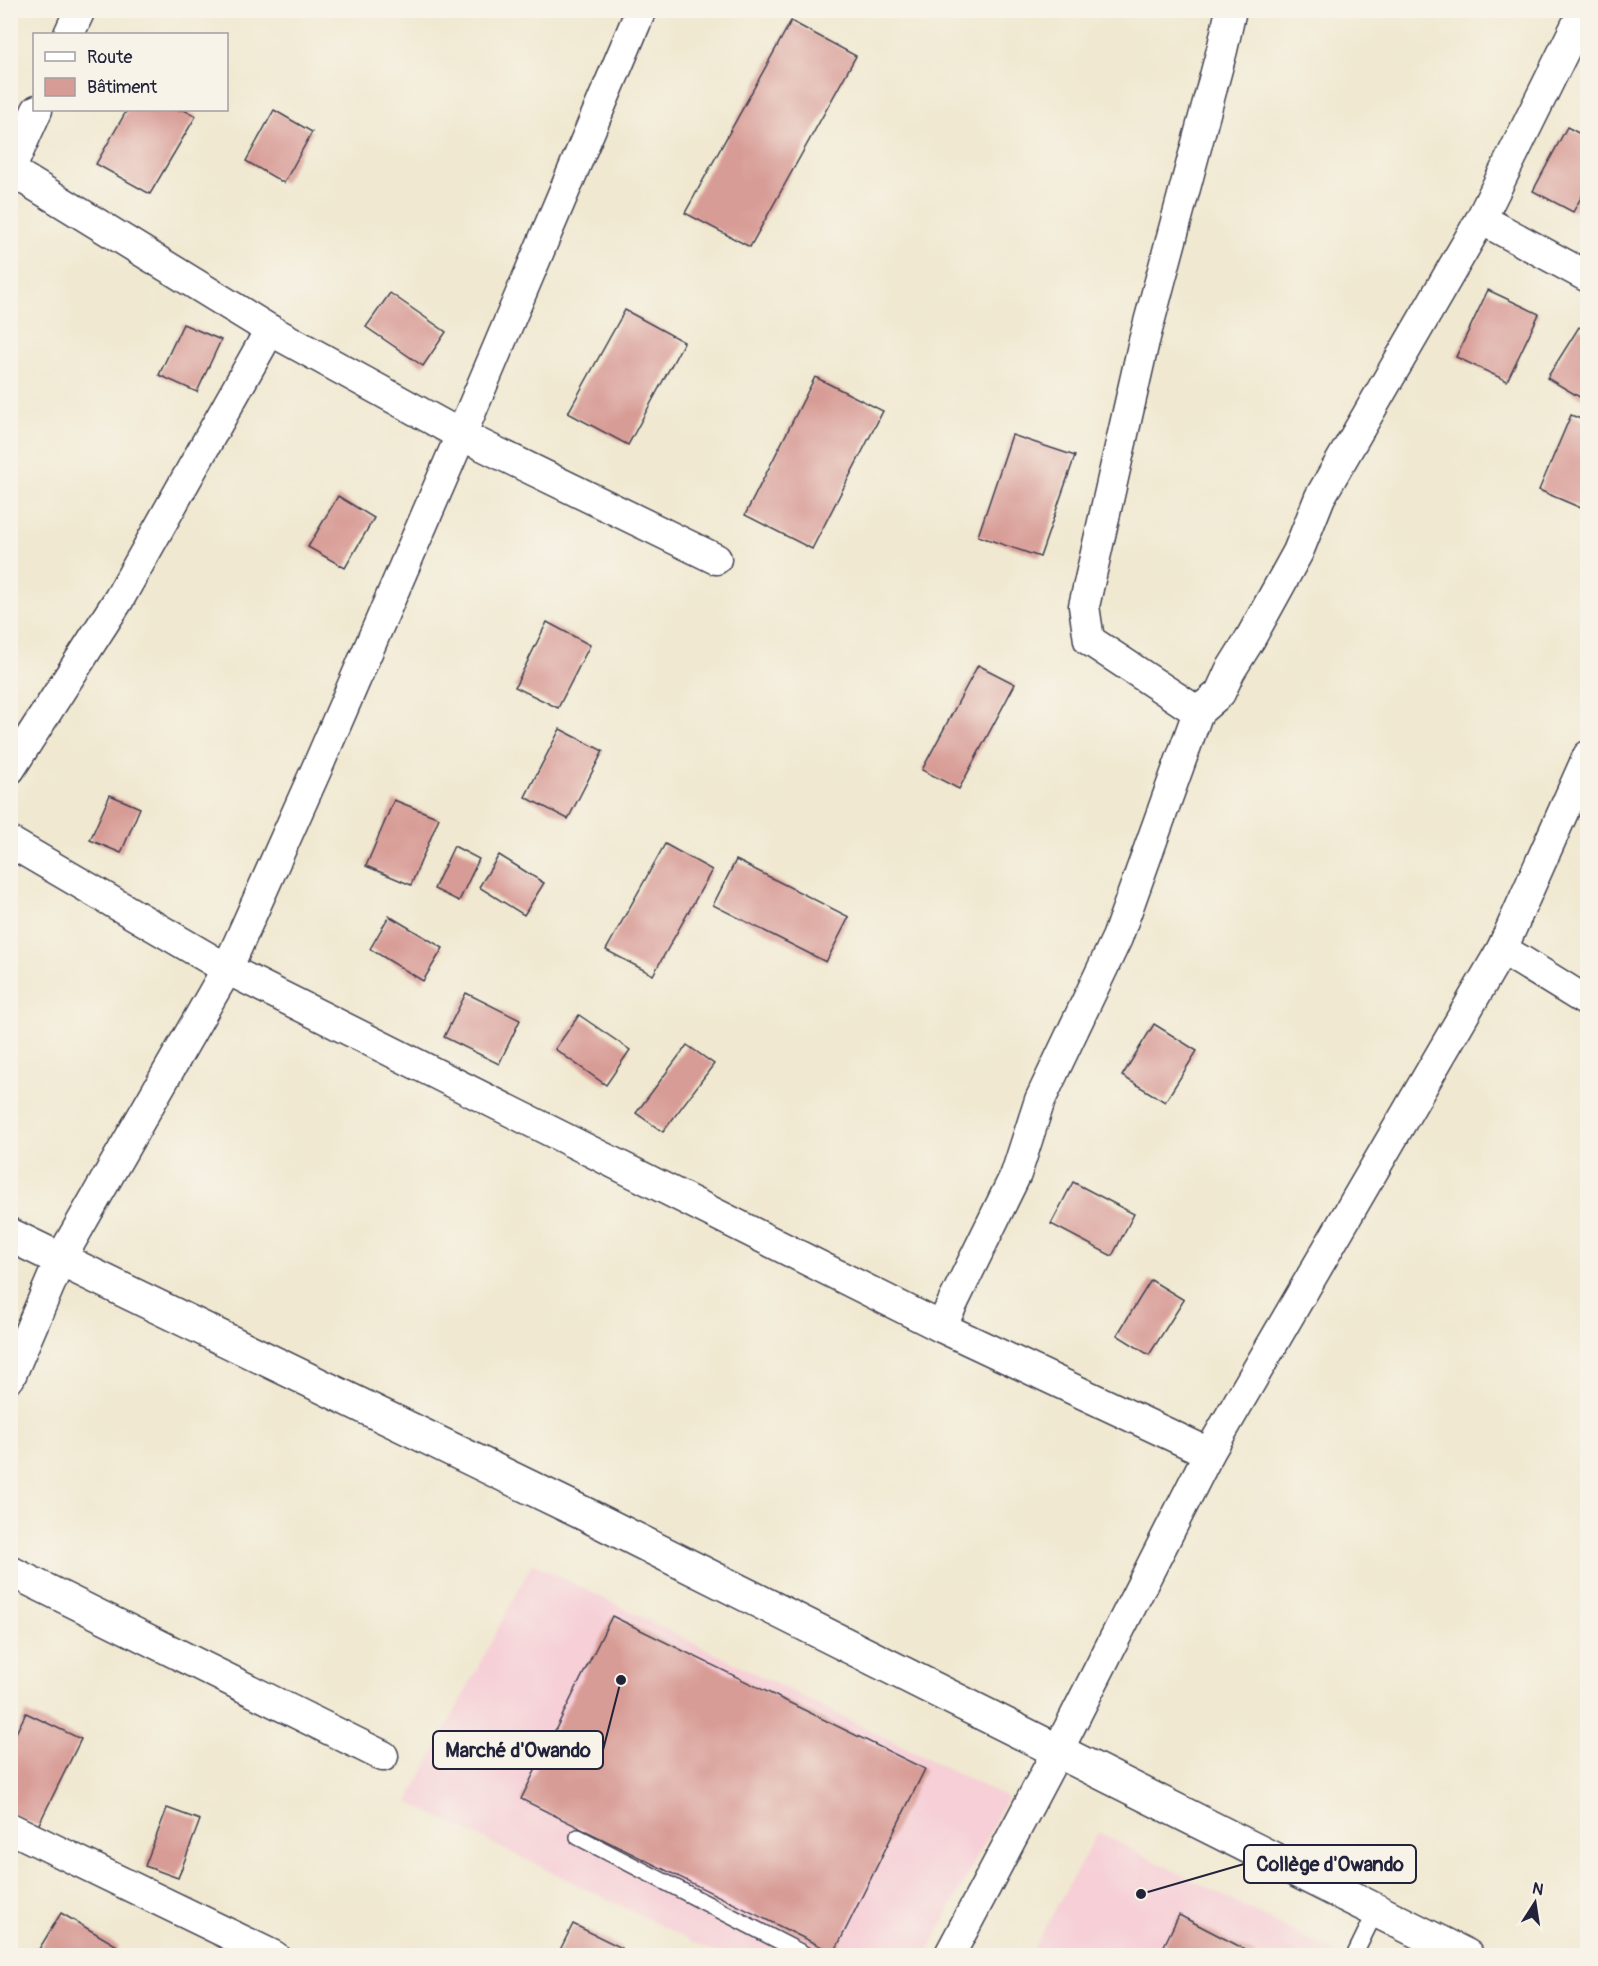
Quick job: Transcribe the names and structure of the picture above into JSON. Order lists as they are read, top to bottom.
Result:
{
  "places": ["Marché d'Owando", "Collège d'Owando"],
  "legend": ["Route", "Bâtiment"],
  "north": "top"
}
